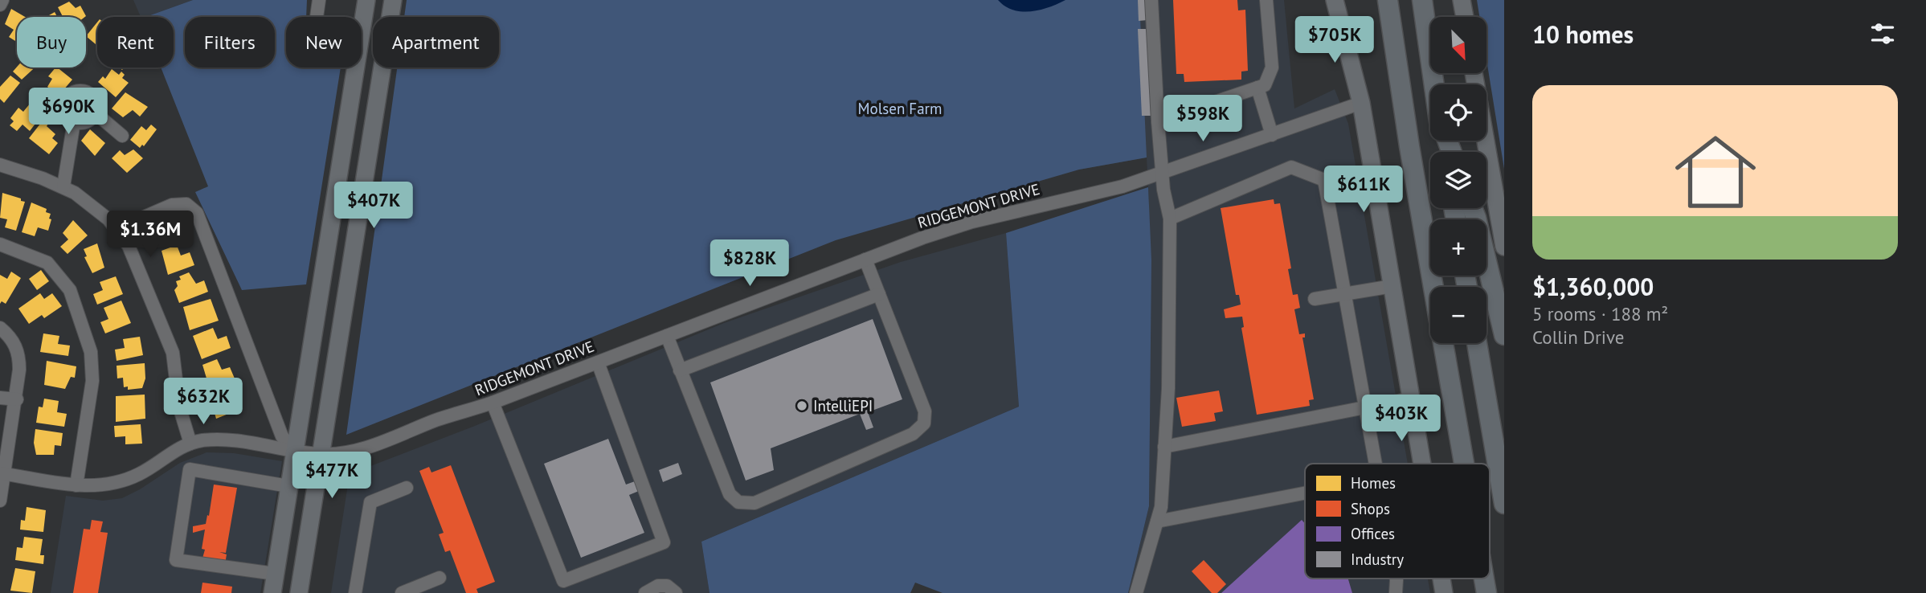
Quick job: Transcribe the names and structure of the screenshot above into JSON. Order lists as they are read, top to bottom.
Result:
{
  "streets": {
    "street": ["RIDGEMONT DRIVE"]
  },
  "parks": ["Molsen Farm"],
  "places": ["IntelliEPI"],
  "legend": [
    "Homes",
    "Shops",
    "Offices",
    "Industry"
  ],
  "north": "bottom right",
  "page": {
    "heading": "10 homes",
    "price": [
      "$705K",
      "$690K",
      "$598K",
      "$611K",
      "$407K",
      "$1.36M",
      "$828K",
      "$632K",
      "$403K",
      "$477K"
    ],
    "map_buttons": ["+", "−"],
    "chip": [
      "Buy",
      "Rent",
      "Filters",
      "New",
      "Apartment"
    ],
    "list": [
      {
        "name": "$1,360,000",
        "note": "5 rooms · 188 m² · Collin Drive"
      }
    ]
  }
}
